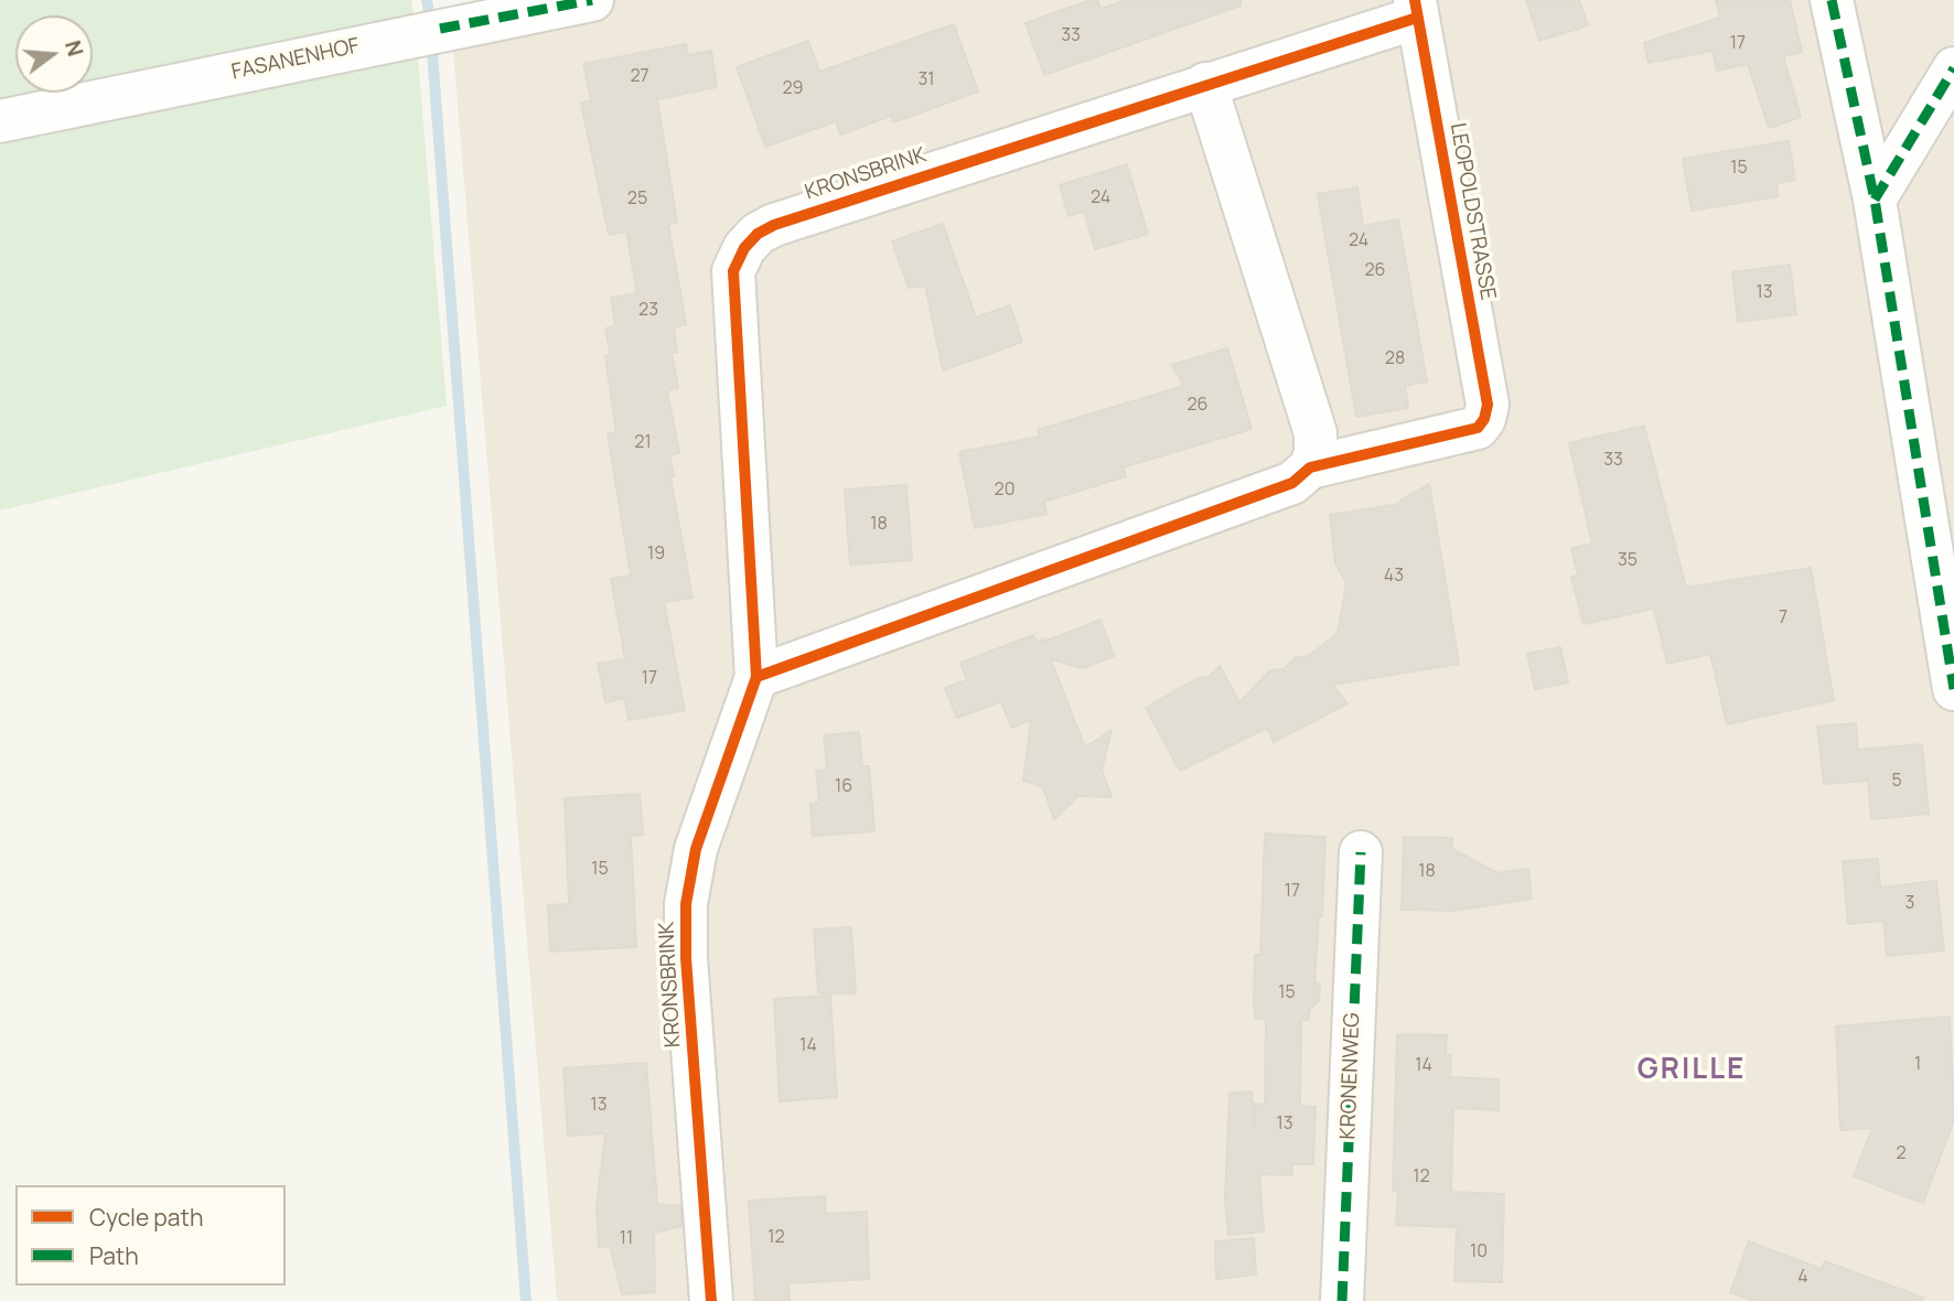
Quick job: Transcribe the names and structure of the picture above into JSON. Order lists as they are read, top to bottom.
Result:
{
  "streets": {
    "street": [
      "FASANENHOF",
      "KRONSBRINK",
      "LEOPOLDSTRASSE",
      "KRONENWEG"
    ]
  },
  "crossings": [
    ["KRONSBRINK", "LEOPOLDSTRASSE"]
  ],
  "districts": ["GRILLE"],
  "house_numbers": [
    "33",
    "17",
    "27",
    "31",
    "29",
    "15",
    "24",
    "25",
    "24",
    "26",
    "13",
    "23",
    "28",
    "26",
    "21",
    "33",
    "20",
    "18",
    "19",
    "35",
    "43",
    "7",
    "17",
    "5",
    "16",
    "15",
    "18",
    "17",
    "3",
    "15",
    "14",
    "1",
    "14",
    "13",
    "13",
    "2",
    "12",
    "12",
    "11",
    "10",
    "4"
  ],
  "legend": ["Cycle path", "Path"],
  "north": "right"
}
